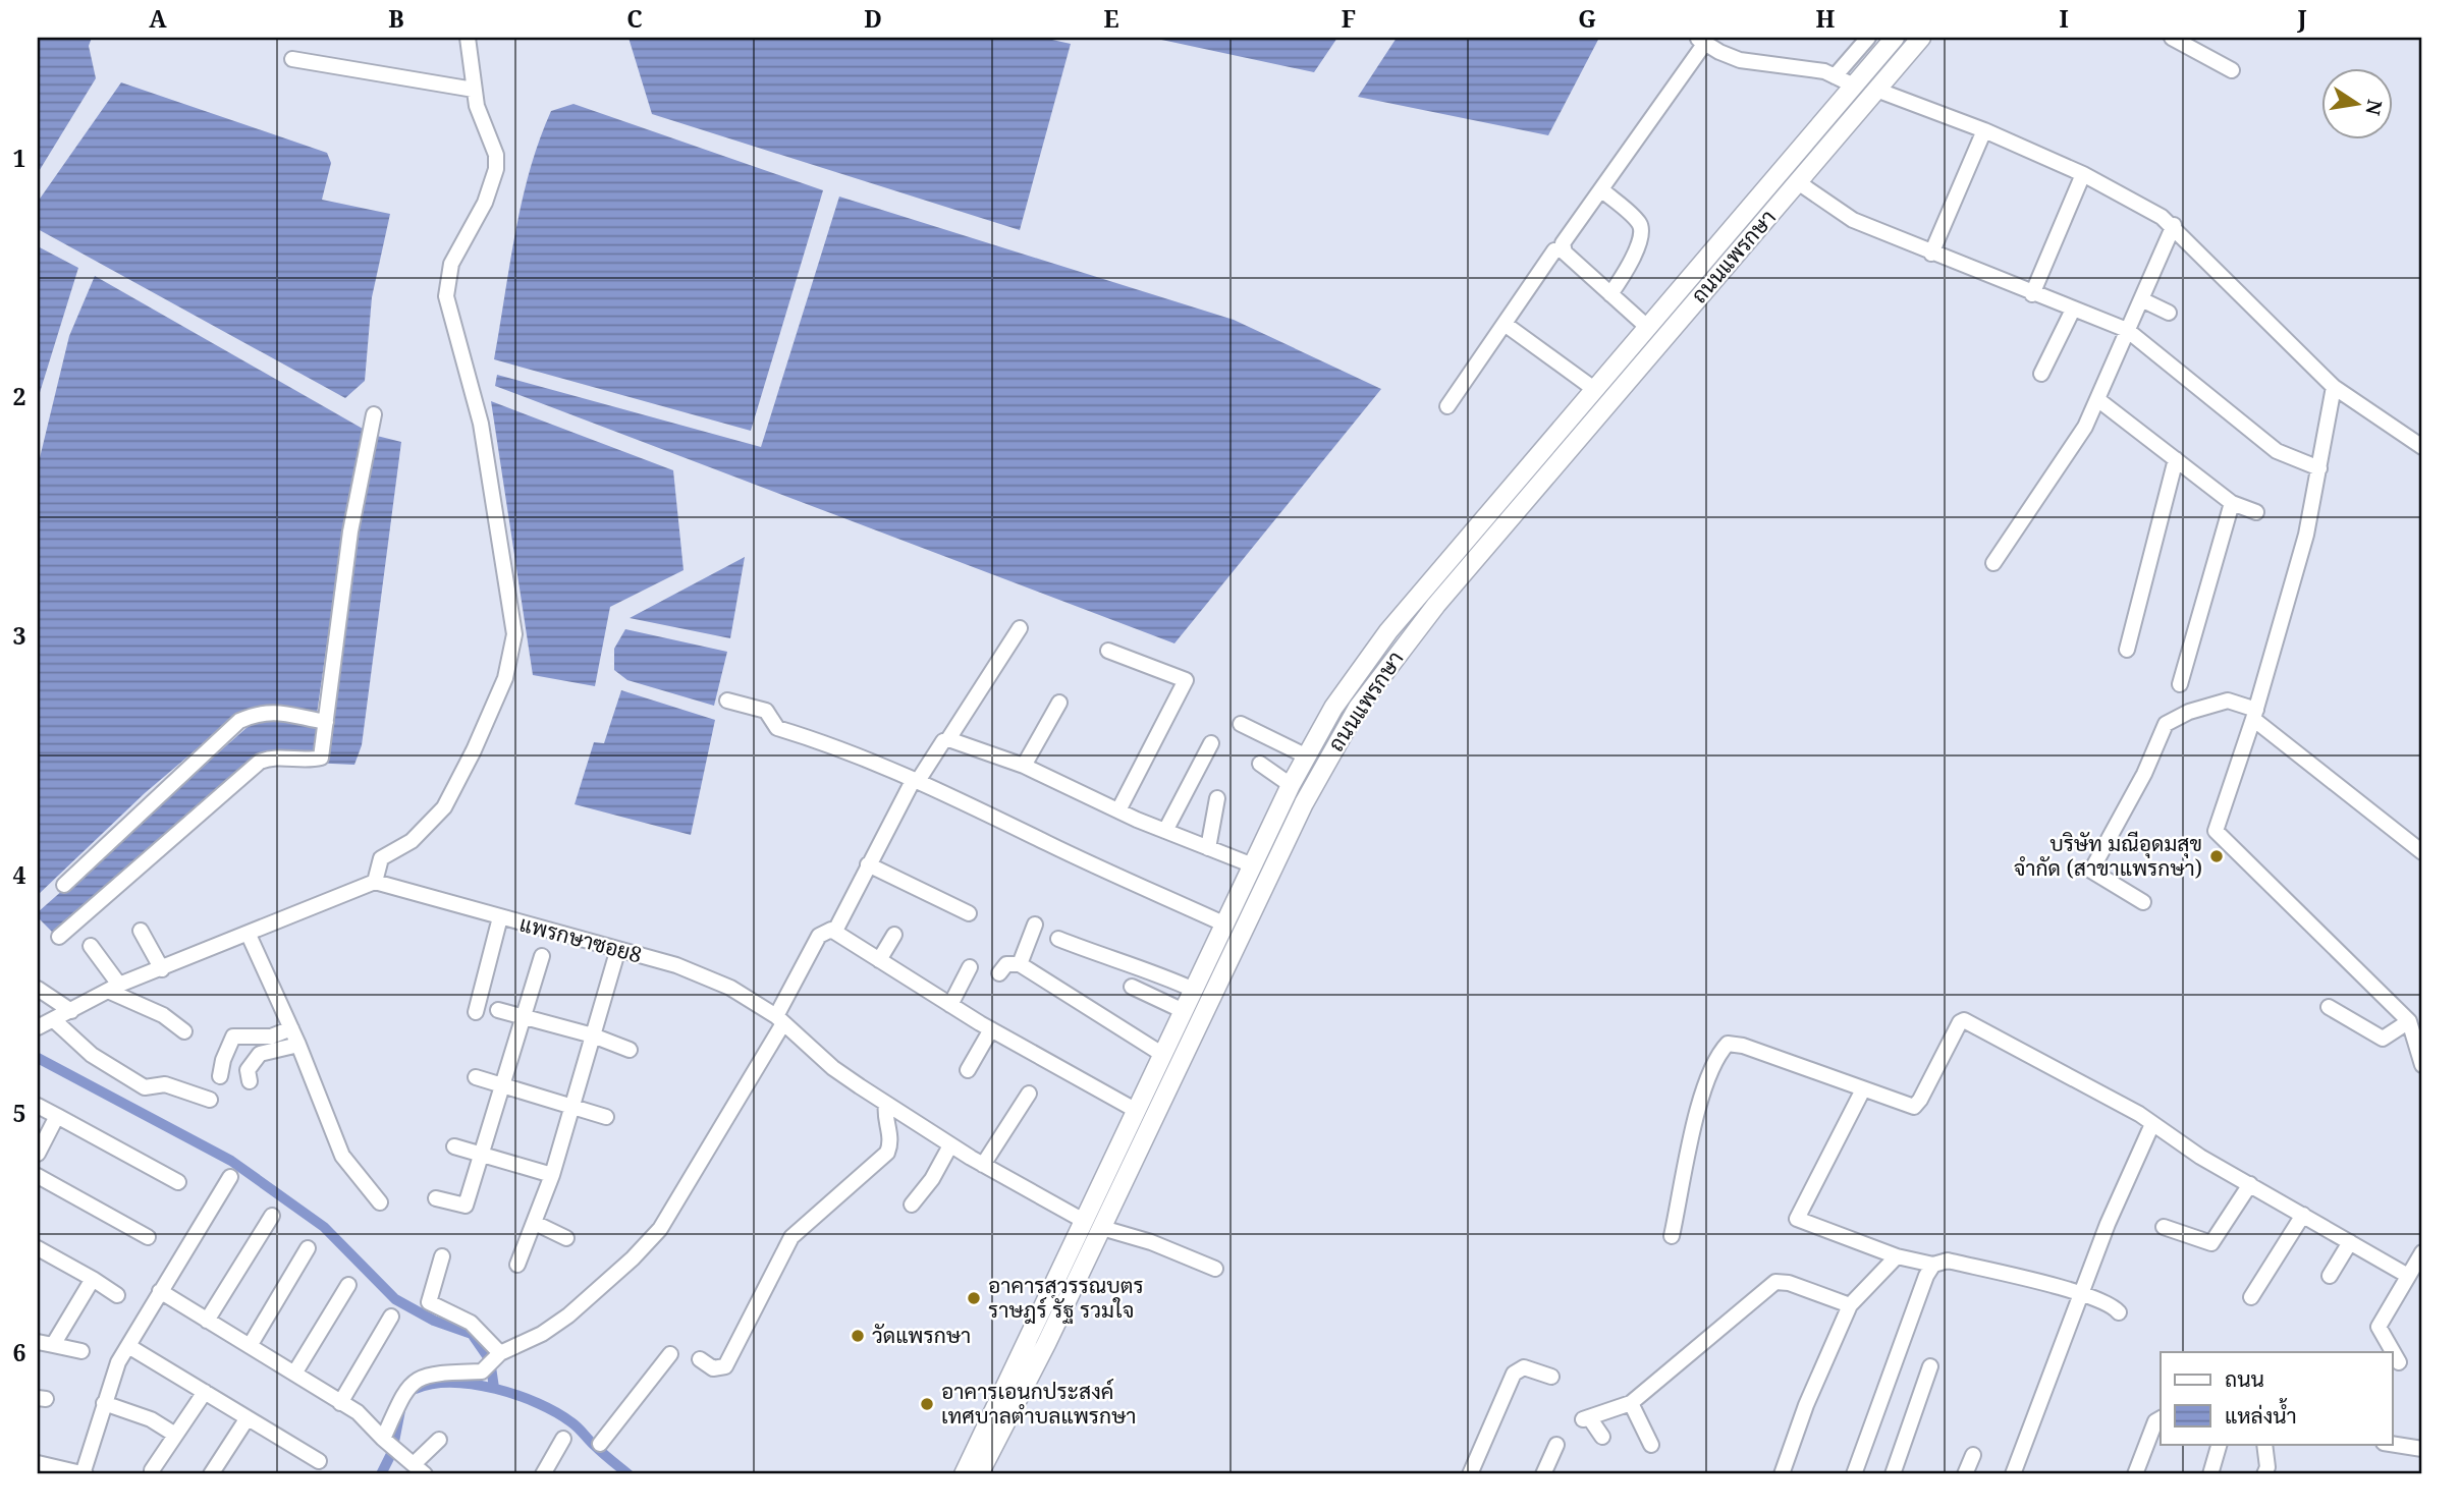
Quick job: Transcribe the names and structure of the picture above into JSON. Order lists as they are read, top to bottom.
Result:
{
  "streets": {
    "main road": ["ถนนแพรกษา"],
    "street": ["แพรกษาซอย8"]
  },
  "crossings": [
    ["ถนนแพรกษา", "แพรกษาซอย8"]
  ],
  "places": [
    "บริษัท มณีอุดมสุข จำกัด (สาขาแพรกษา)",
    "อาคารสุวรรณบุตร ราษฎร์ รัฐ รวมใจ",
    "วัดแพรกษา",
    "อาคารเอนกประสงค์ เทศบาลตำบลแพรกษา"
  ],
  "legend": ["ถนน", "แหล่งน้ำ"],
  "north": "right",
  "grid": {
    "columns": [
      "A",
      "B",
      "C",
      "D",
      "E",
      "F",
      "G",
      "H",
      "I",
      "J"
    ],
    "rows": [
      "1",
      "2",
      "3",
      "4",
      "5",
      "6"
    ]
  }
}
